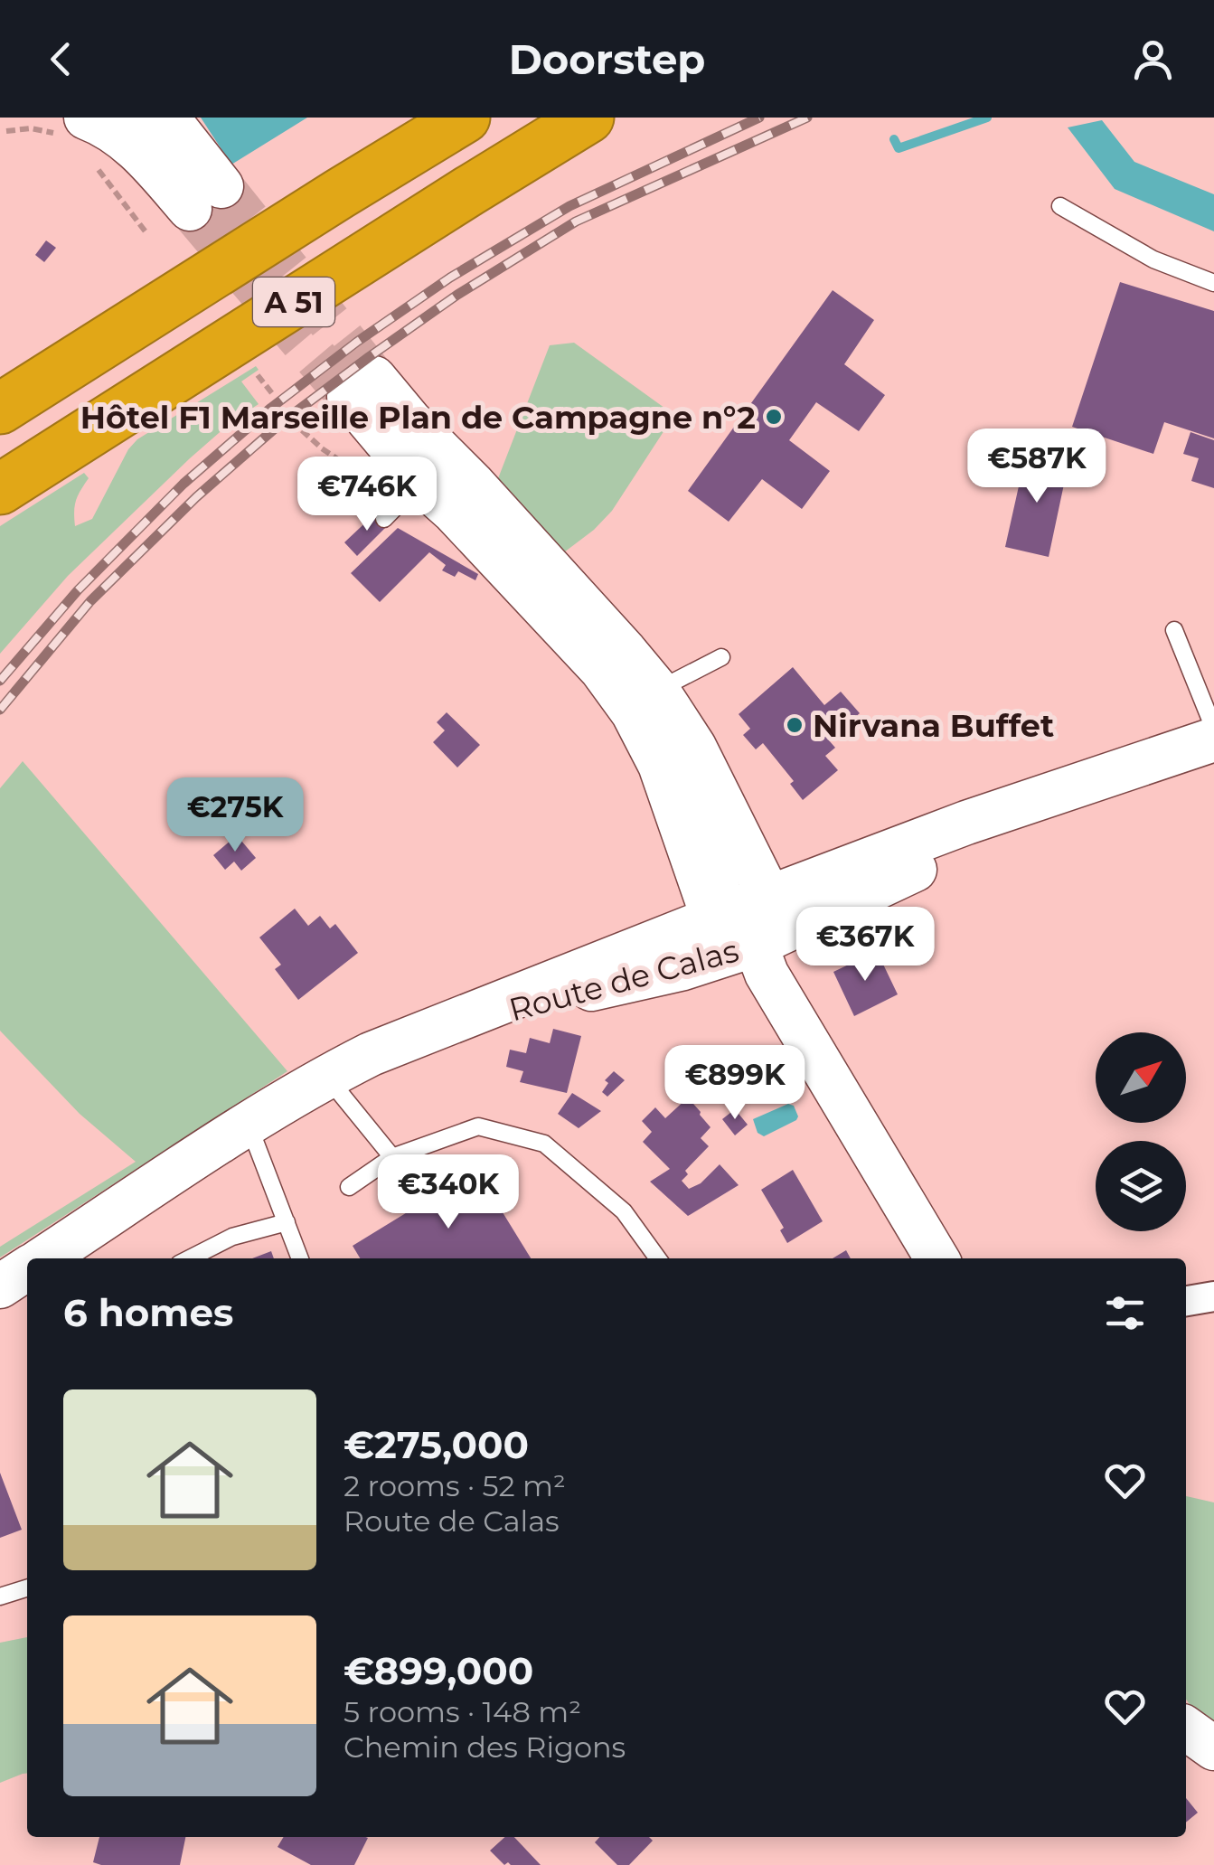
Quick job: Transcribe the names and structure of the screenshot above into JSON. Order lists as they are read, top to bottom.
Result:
{
  "streets": {
    "highway": ["A 51"],
    "street": ["Route de Calas"]
  },
  "places": ["Hôtel F1 Marseille Plan de Campagne n°2", "Nirvana Buffet"],
  "north": "top right",
  "page": {
    "header": "Doorstep",
    "price": [
      "€587K",
      "€746K",
      "€275K",
      "€367K",
      "€899K",
      "€340K"
    ],
    "heading": "6 homes",
    "list": [
      {
        "name": "€275,000",
        "note": "2 rooms · 52 m² · Route de Calas"
      },
      {
        "name": "€899,000",
        "note": "5 rooms · 148 m² · Chemin des Rigons"
      }
    ]
  }
}
